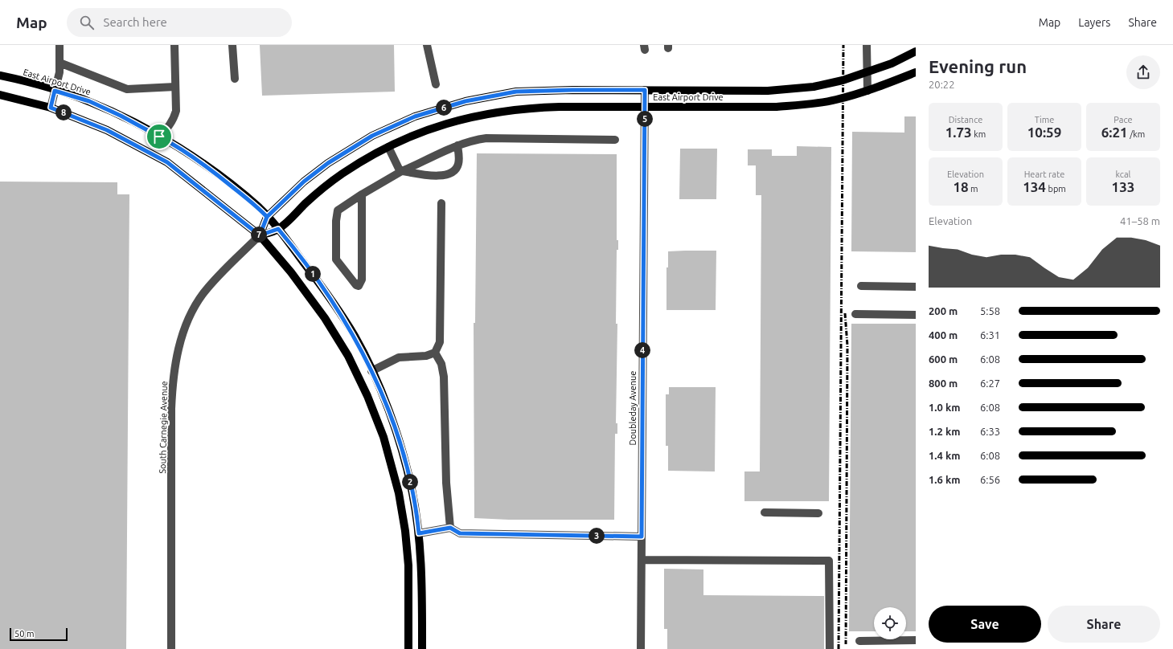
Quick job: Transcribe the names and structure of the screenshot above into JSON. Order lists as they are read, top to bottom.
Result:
{
  "streets": {
    "main road": ["East Airport Drive"],
    "street": ["Doubleday Avenue", "South Carnegie Avenue"]
  },
  "crossings": [
    ["East Airport Drive", "Doubleday Avenue"],
    ["East Airport Drive", "South Carnegie Avenue"]
  ],
  "scale_bar": "50 m",
  "page": {
    "header": "Map",
    "search": "Search here",
    "nav": ["Map", "Layers", "Share"],
    "heading": ["Evening run", "20:22"],
    "pins": [
      "6",
      "8",
      "5",
      "7",
      "1",
      "4",
      "2",
      "3"
    ],
    "stats": [
      ["Distance", "1.73 km"],
      ["Time", "10:59"],
      ["Pace", "6:21 /km"],
      ["Elevation", "18 m"],
      ["Heart rate", "134 bpm"],
      ["kcal", "133"]
    ],
    "chart": ["Elevation", "41–58 m"],
    "list": [
      {
        "name": "200 m",
        "note": "5:58"
      },
      {
        "name": "400 m",
        "note": "6:31"
      },
      {
        "name": "600 m",
        "note": "6:08"
      },
      {
        "name": "800 m",
        "note": "6:27"
      },
      {
        "name": "1.0 km",
        "note": "6:08"
      },
      {
        "name": "1.2 km",
        "note": "6:33"
      },
      {
        "name": "1.4 km",
        "note": "6:08"
      },
      {
        "name": "1.6 km",
        "note": "6:56"
      }
    ],
    "buttons": ["Save", "Share"],
    "scale": "50 m"
  }
}
